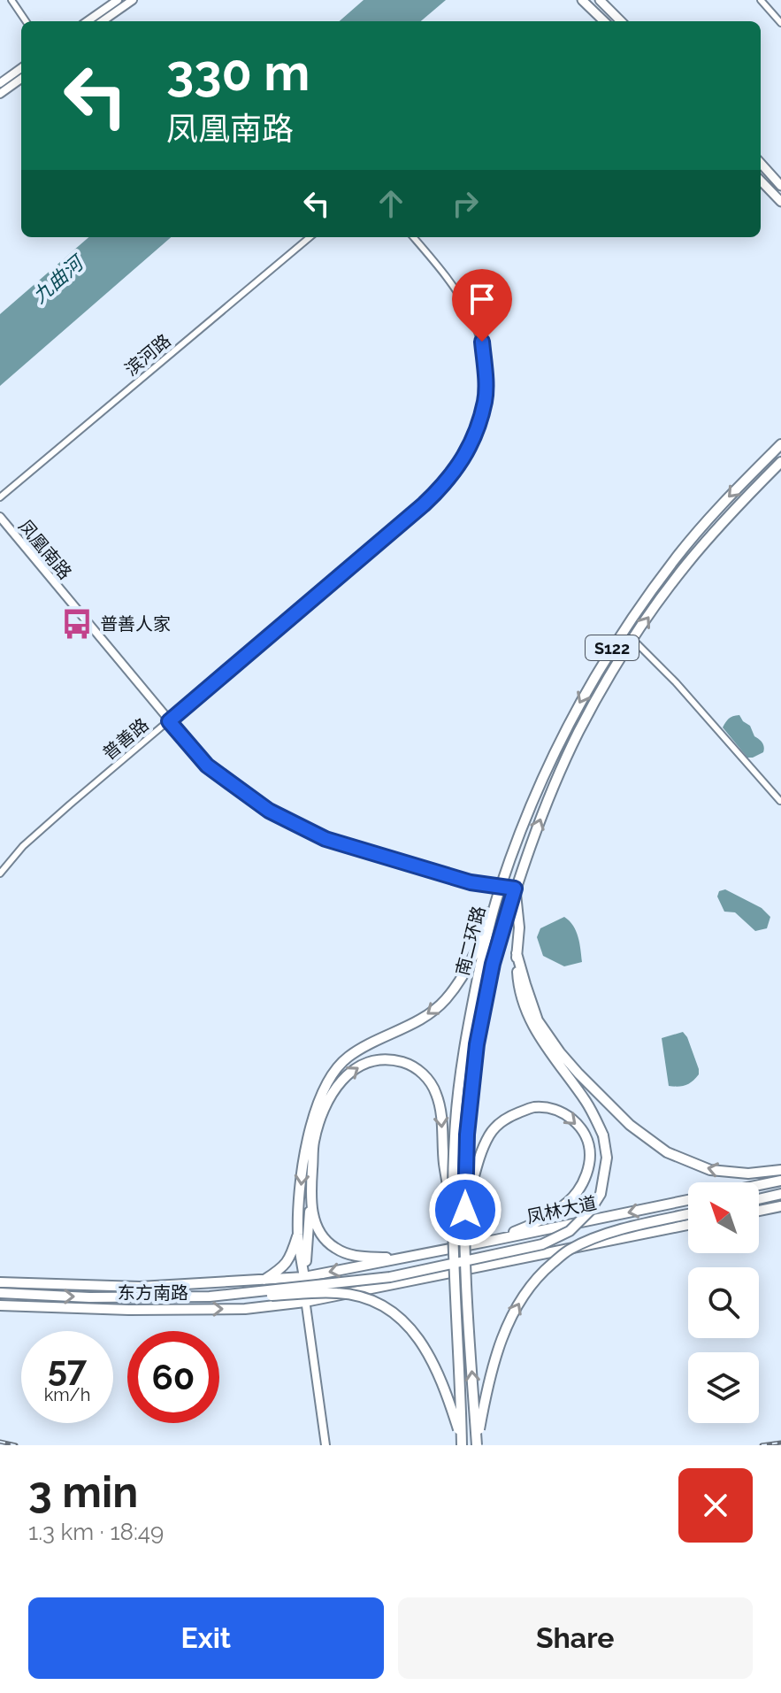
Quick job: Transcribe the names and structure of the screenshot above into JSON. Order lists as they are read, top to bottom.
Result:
{
  "streets": {
    "main road": [
      "S122",
      "南二环路",
      "凤林大道",
      "东方南路"
    ],
    "street": ["滨河路", "凤凰南路", "普善路"]
  },
  "crossings": [
    ["凤凰南路", "普善路"],
    ["凤凰南路", "南二环路"],
    ["凤林大道", "东方南路"]
  ],
  "water": ["九曲河"],
  "places": {
    "bus stop": ["普善人家"]
  },
  "north": "top left",
  "page": {
    "turn": ["330 m", "凤凰南路"],
    "speed": "57 km/h",
    "limit": "60",
    "heading": ["3 min", "1.3 km · 18:49"],
    "buttons": ["Exit", "Share"]
  }
}
